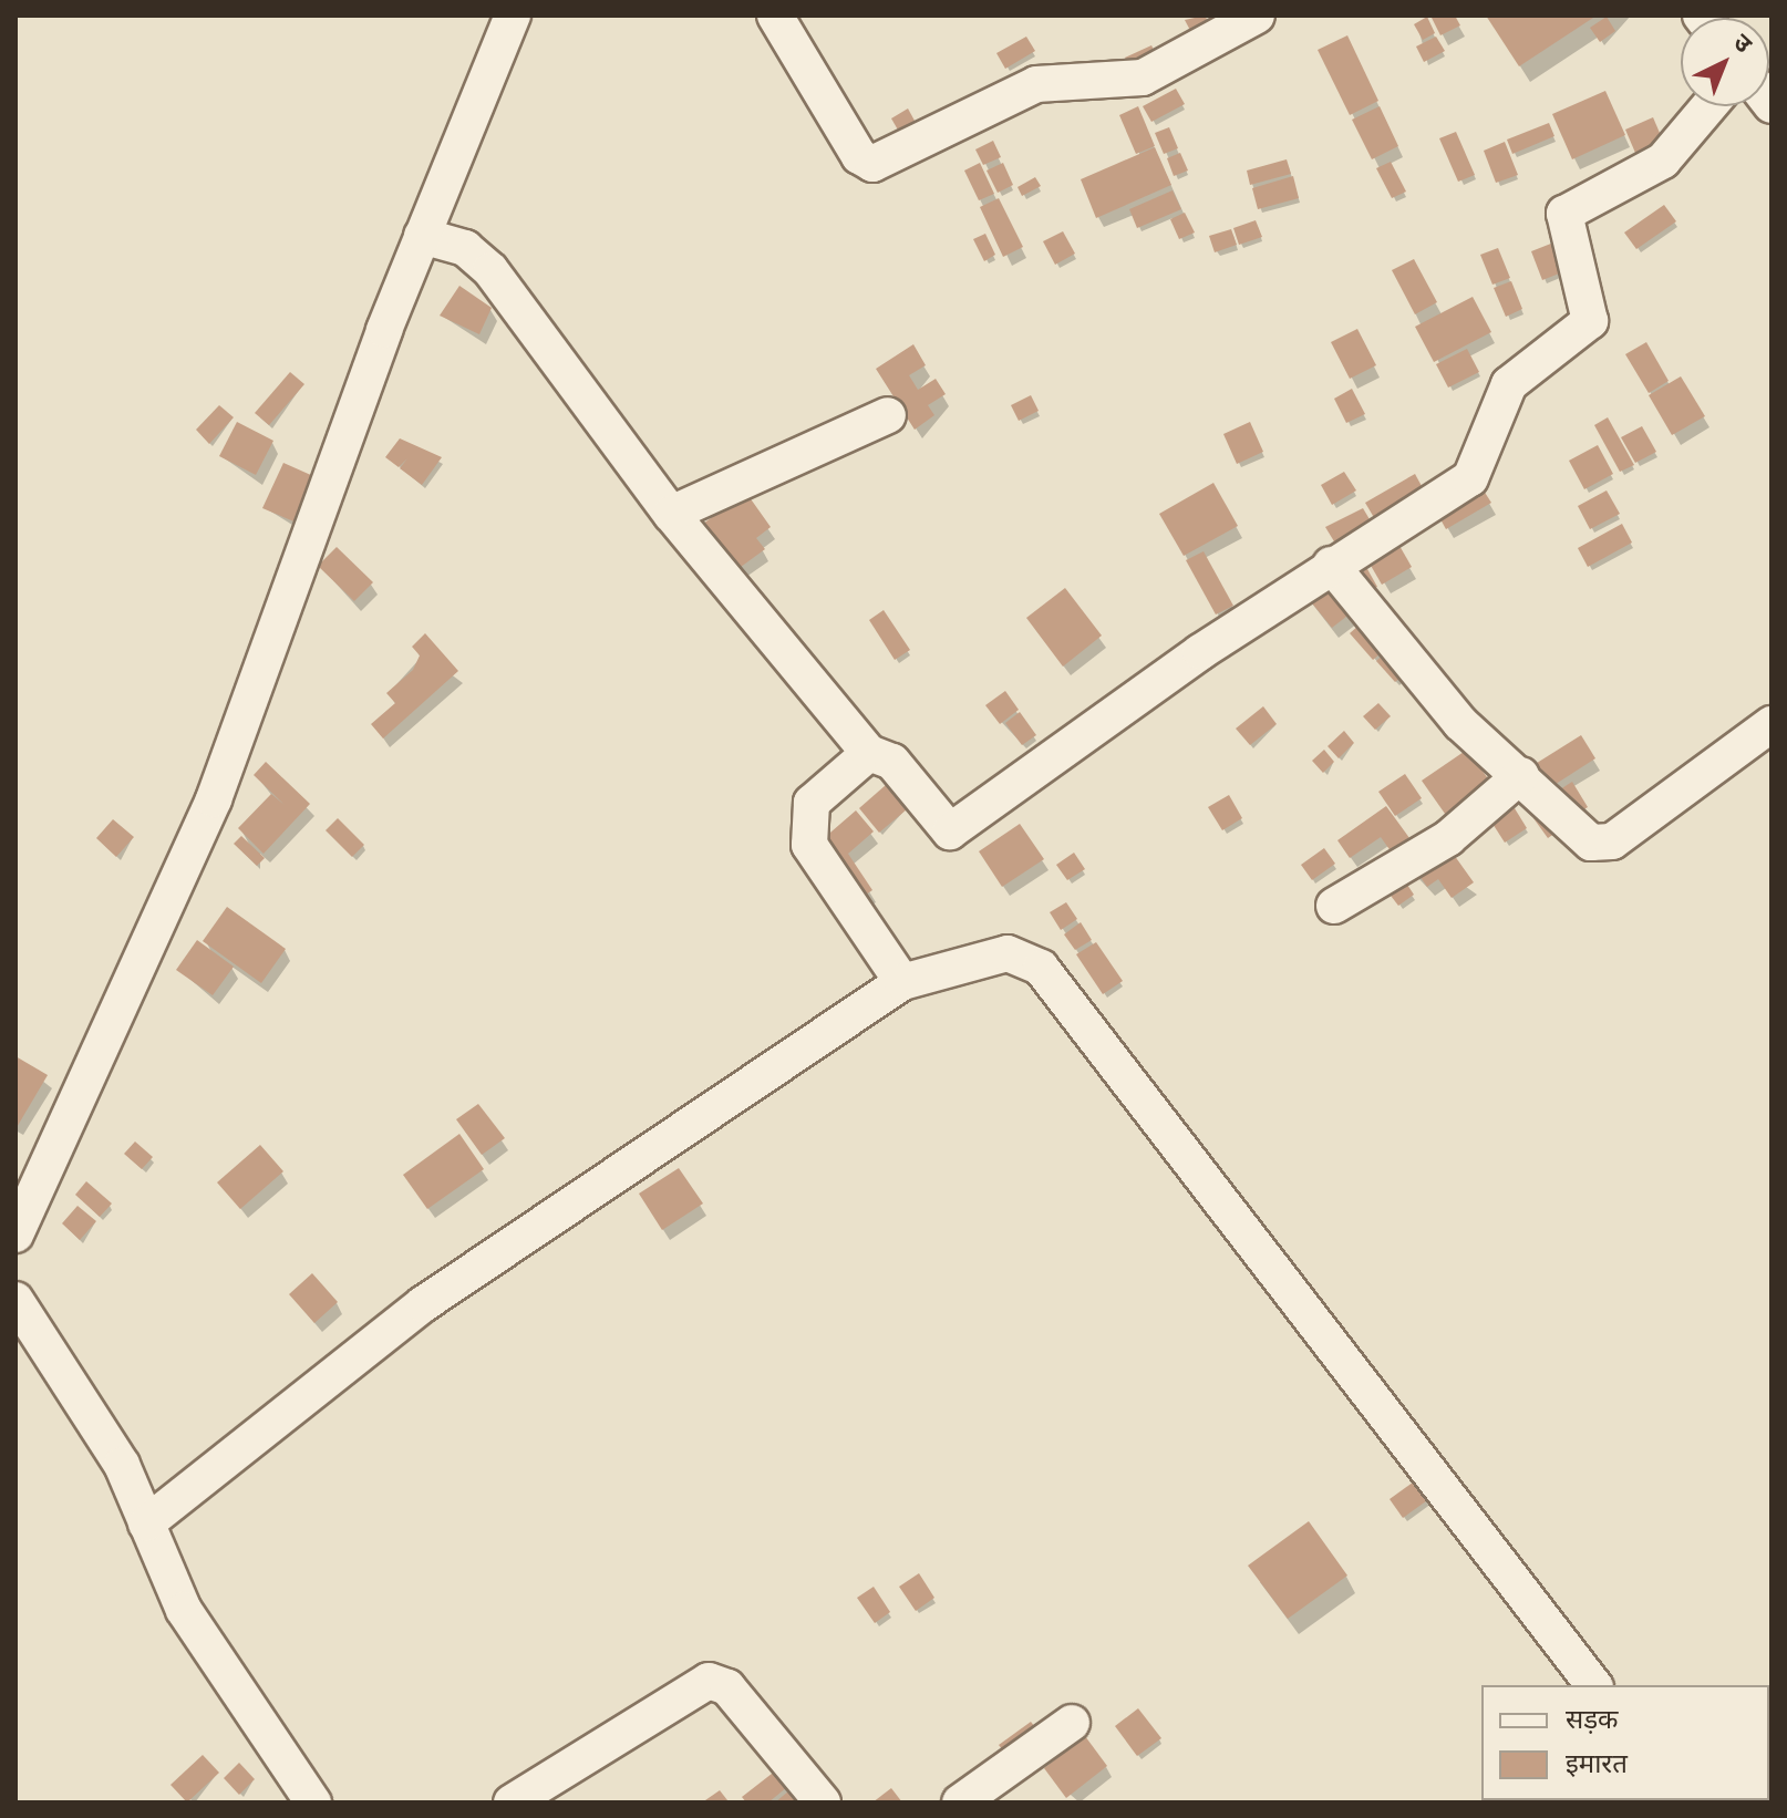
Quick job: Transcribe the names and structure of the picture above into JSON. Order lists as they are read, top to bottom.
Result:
{
  "legend": ["सड़क", "इमारत"],
  "north": "top right"
}
